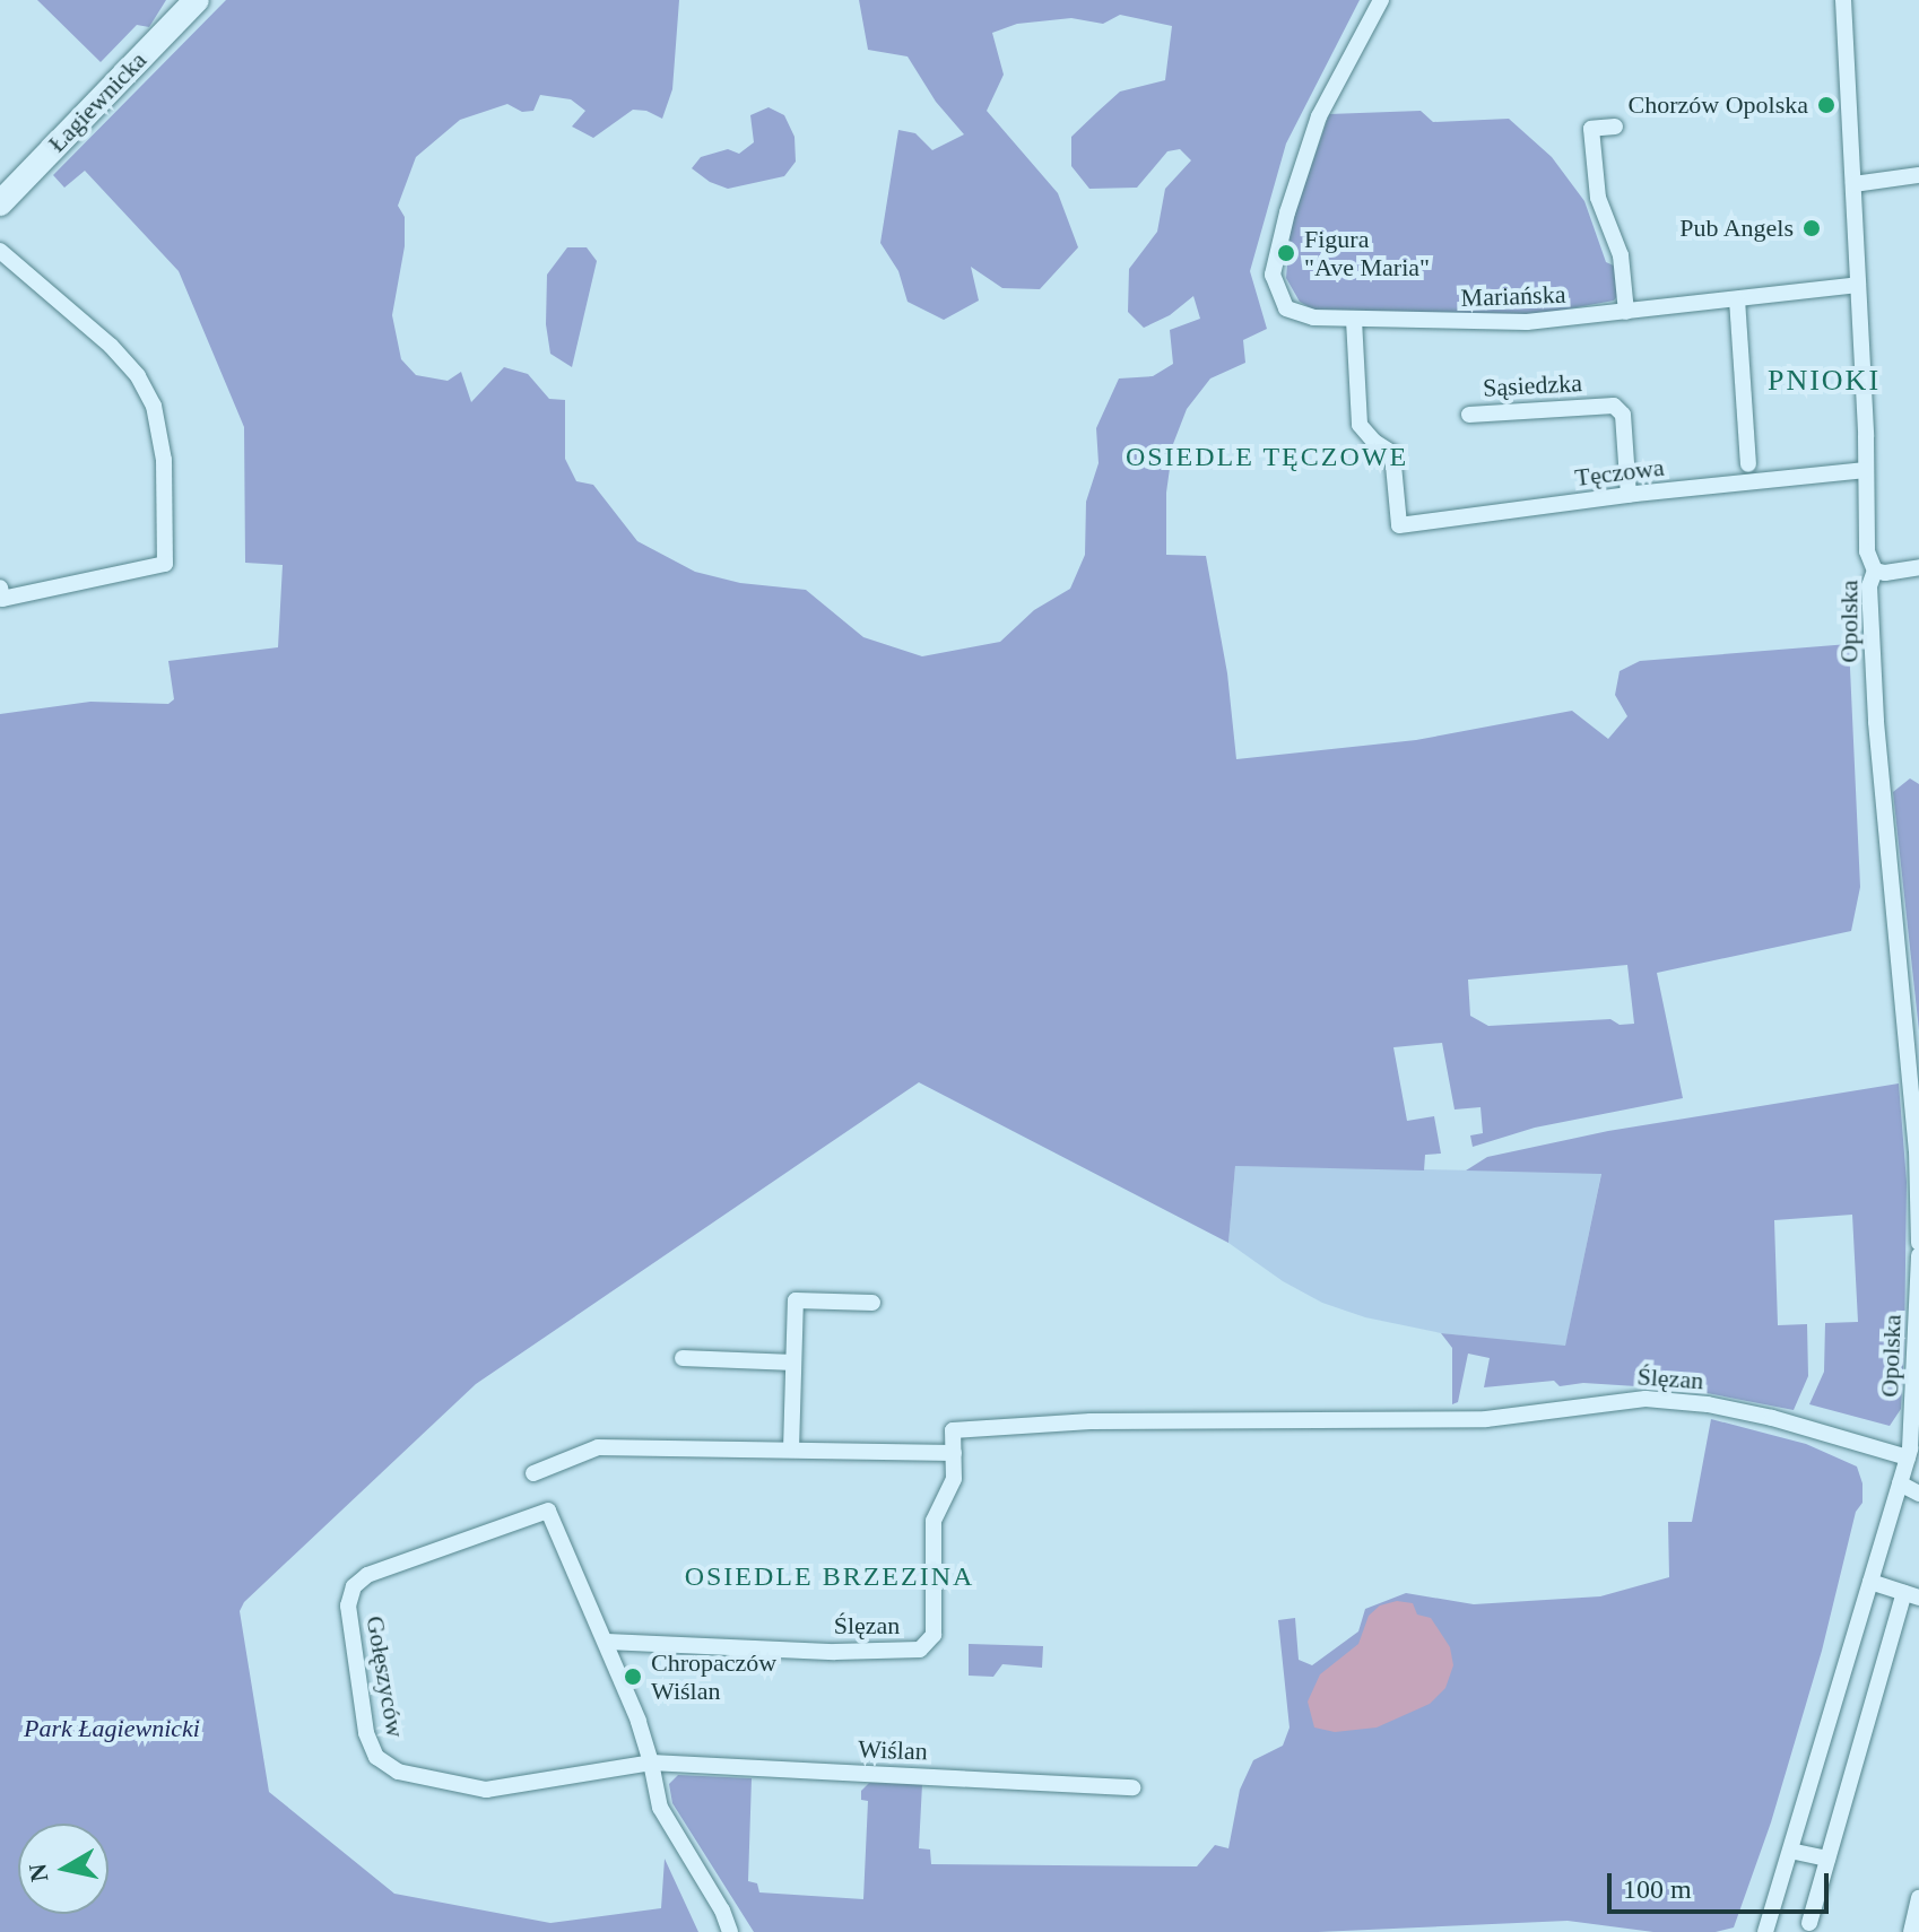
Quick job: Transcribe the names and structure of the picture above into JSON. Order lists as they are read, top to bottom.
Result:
{
  "streets": {
    "street": [
      "Łagiewnicka",
      "Mariańska",
      "Sąsiedzka",
      "Tęczowa",
      "Opolska",
      "Ślęzan",
      "Gołęszyców",
      "Wiślan"
    ]
  },
  "crossings": [
    ["Mariańska", "Tęczowa"],
    ["Mariańska", "Opolska"],
    ["Sąsiedzka", "Tęczowa"],
    ["Tęczowa", "Opolska"],
    ["Opolska", "Ślęzan"],
    ["Ślęzan", "Gołęszyców"],
    ["Gołęszyców", "Wiślan"]
  ],
  "districts": ["PNIOKI", "OSIEDLE TĘCZOWE", "OSIEDLE BRZEZINA"],
  "parks": ["Park Łagiewnicki"],
  "places": [
    "Chorzów Opolska",
    "Pub Angels",
    "Figura \"Ave Maria\"",
    "Chropaczów Wiślan"
  ],
  "scale_bar": "100 m",
  "north": "left"
}
